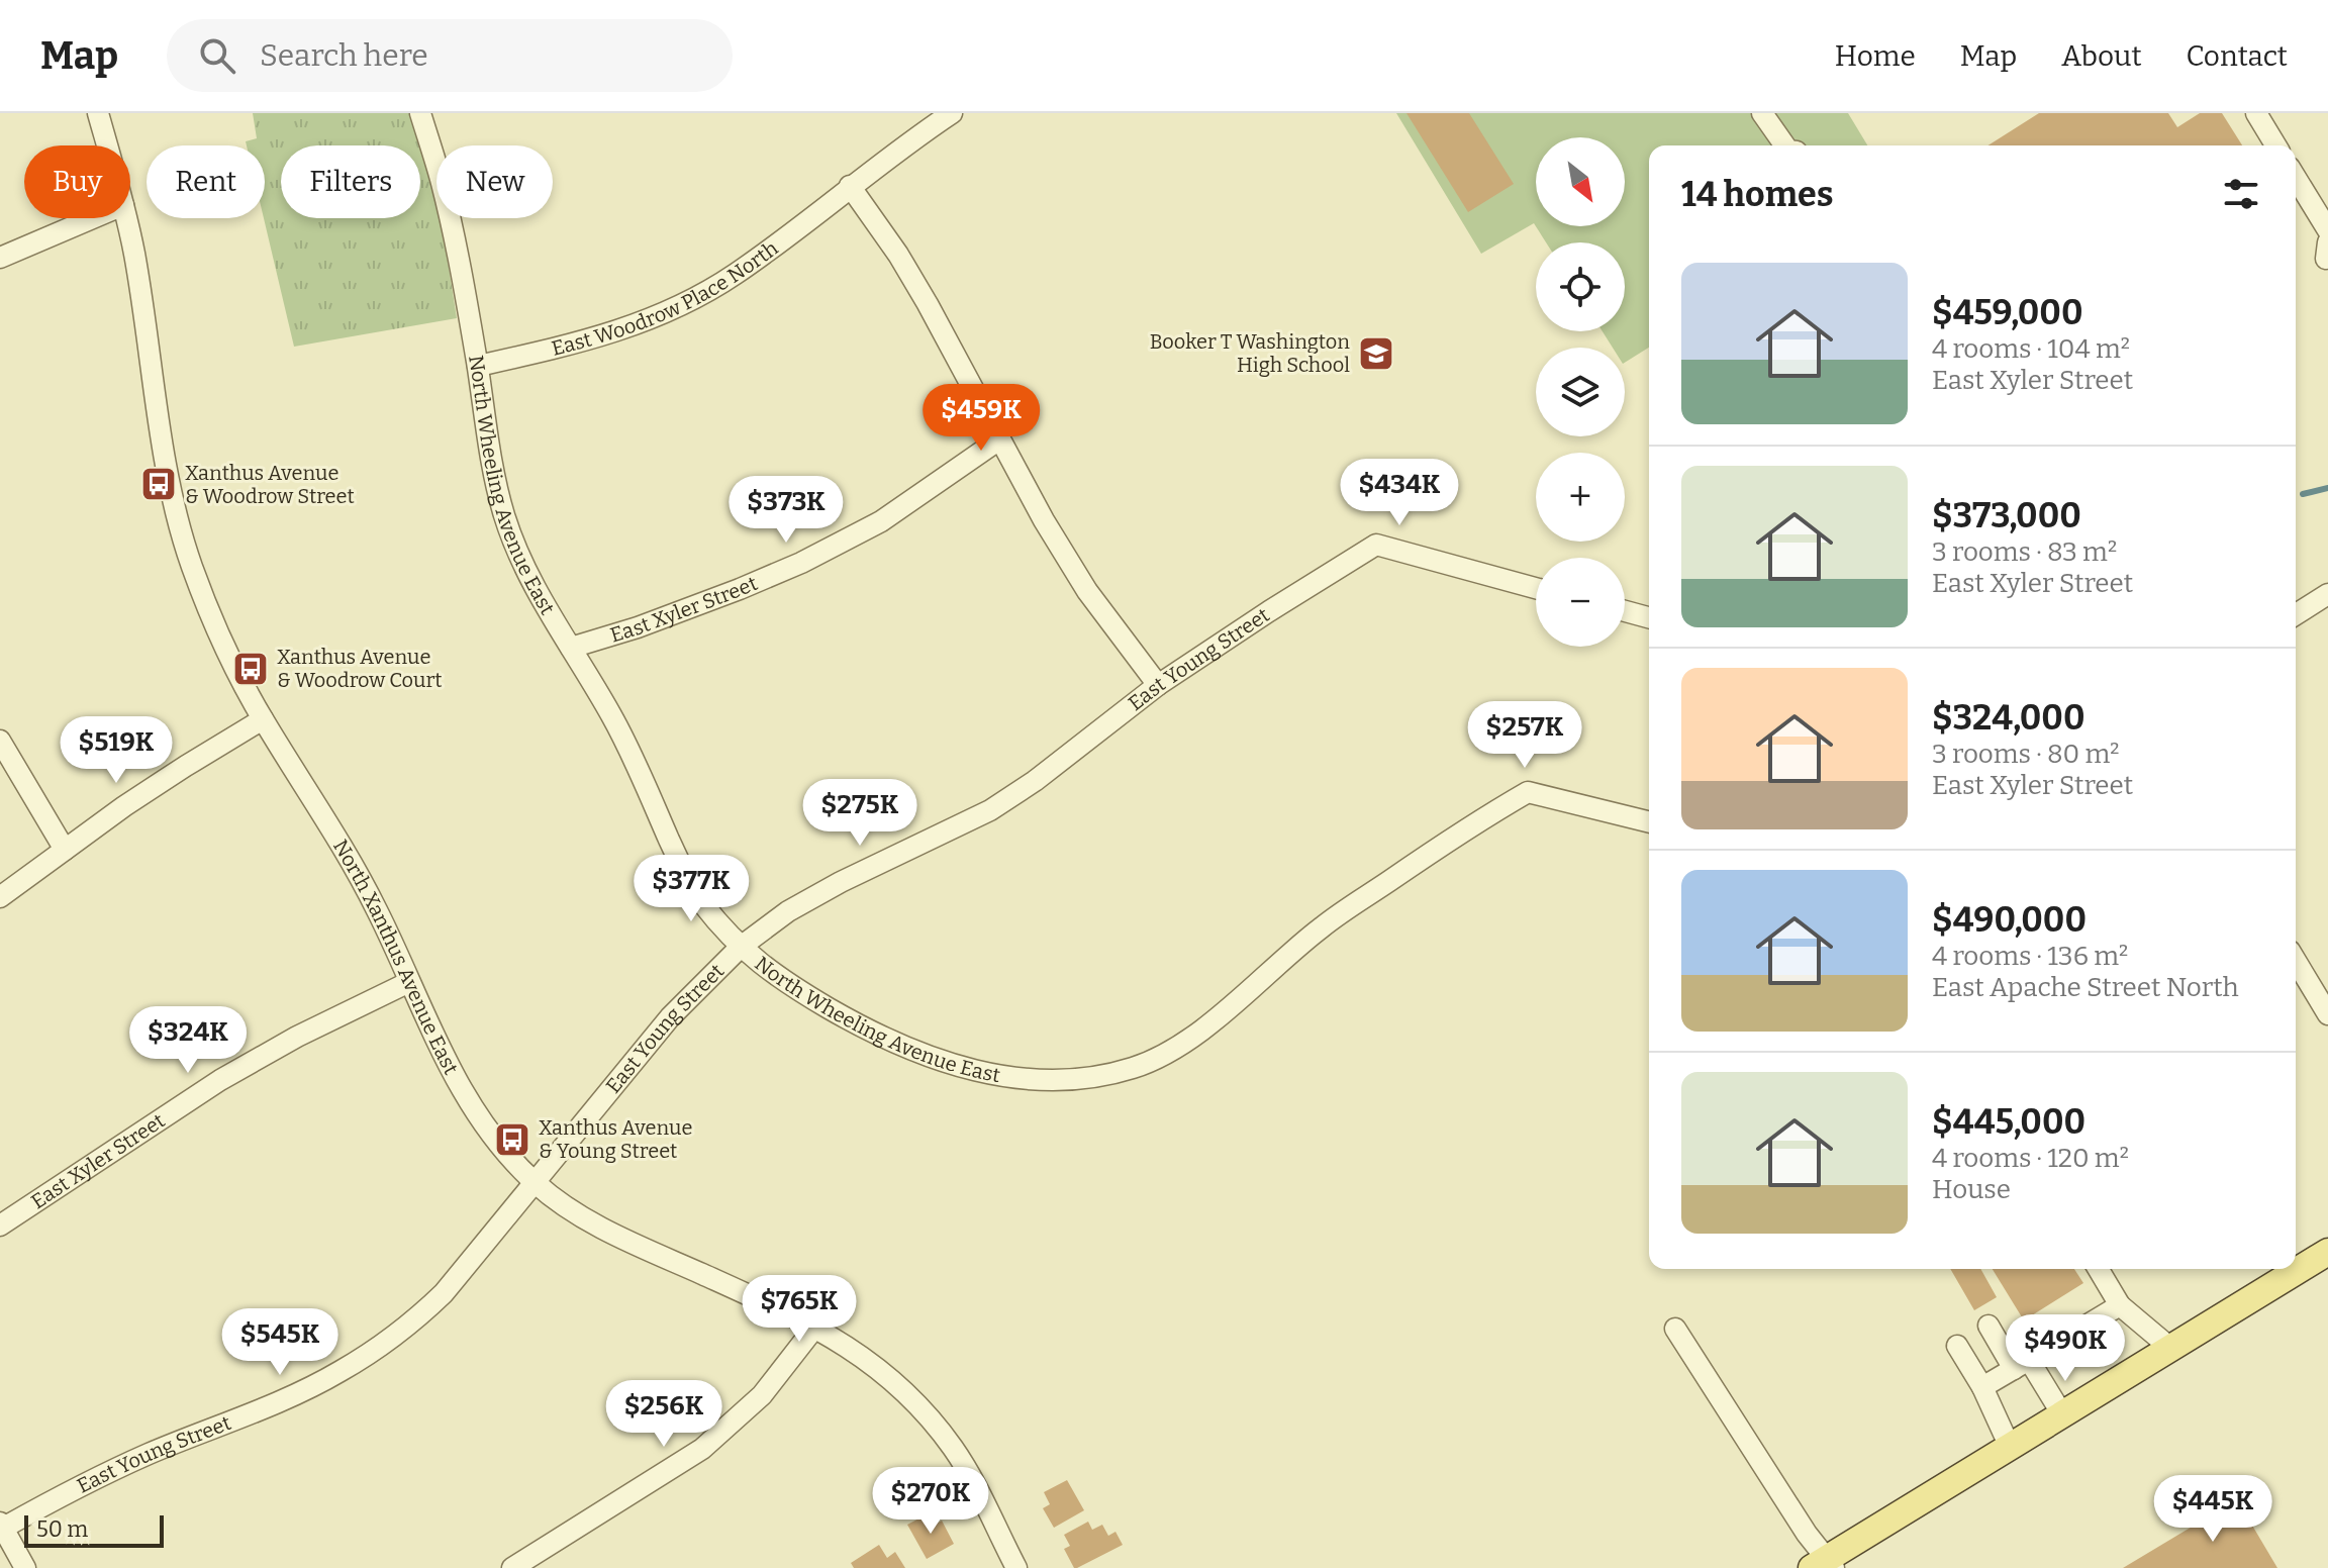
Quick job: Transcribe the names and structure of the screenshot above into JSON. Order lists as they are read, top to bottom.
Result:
{
  "streets": {
    "street": [
      "East Woodrow Place North",
      "North Wheeling Avenue East",
      "East Xyler Street",
      "East Young Street",
      "North Xanthus Avenue East"
    ]
  },
  "crossings": [
    ["East Woodrow Place North", "North Wheeling Avenue East"],
    ["North Wheeling Avenue East", "East Xyler Street"],
    ["North Wheeling Avenue East", "East Young Street"],
    ["East Xyler Street", "North Xanthus Avenue East"],
    ["East Young Street", "North Xanthus Avenue East"]
  ],
  "places": {
    "school or university": ["Booker T Washington High School"],
    "bus stop": ["Xanthus Avenue & Woodrow Street", "Xanthus Avenue & Woodrow Court", "Xanthus Avenue & Young Street"]
  },
  "scale_bar": "50 m",
  "north": "bottom right",
  "page": {
    "header": "Map",
    "search": "Search here",
    "nav": [
      "Home",
      "Map",
      "About",
      "Contact"
    ],
    "map_buttons": ["+", "−"],
    "chip": [
      "Buy",
      "Rent",
      "Filters",
      "New"
    ],
    "heading": "14 homes",
    "list": [
      {
        "name": "$459,000",
        "note": "4 rooms · 104 m² · East Xyler Street"
      },
      {
        "name": "$373,000",
        "note": "3 rooms · 83 m² · East Xyler Street"
      },
      {
        "name": "$324,000",
        "note": "3 rooms · 80 m² · East Xyler Street"
      },
      {
        "name": "$490,000",
        "note": "4 rooms · 136 m² · East Apache Street North"
      },
      {
        "name": "$445,000",
        "note": "4 rooms · 120 m² · House"
      }
    ],
    "price": [
      "$459K",
      "$434K",
      "$373K",
      "$257K",
      "$519K",
      "$275K",
      "$377K",
      "$324K",
      "$765K",
      "$545K",
      "$490K",
      "$256K",
      "$270K",
      "$445K"
    ],
    "scale": "50 m"
  }
}
